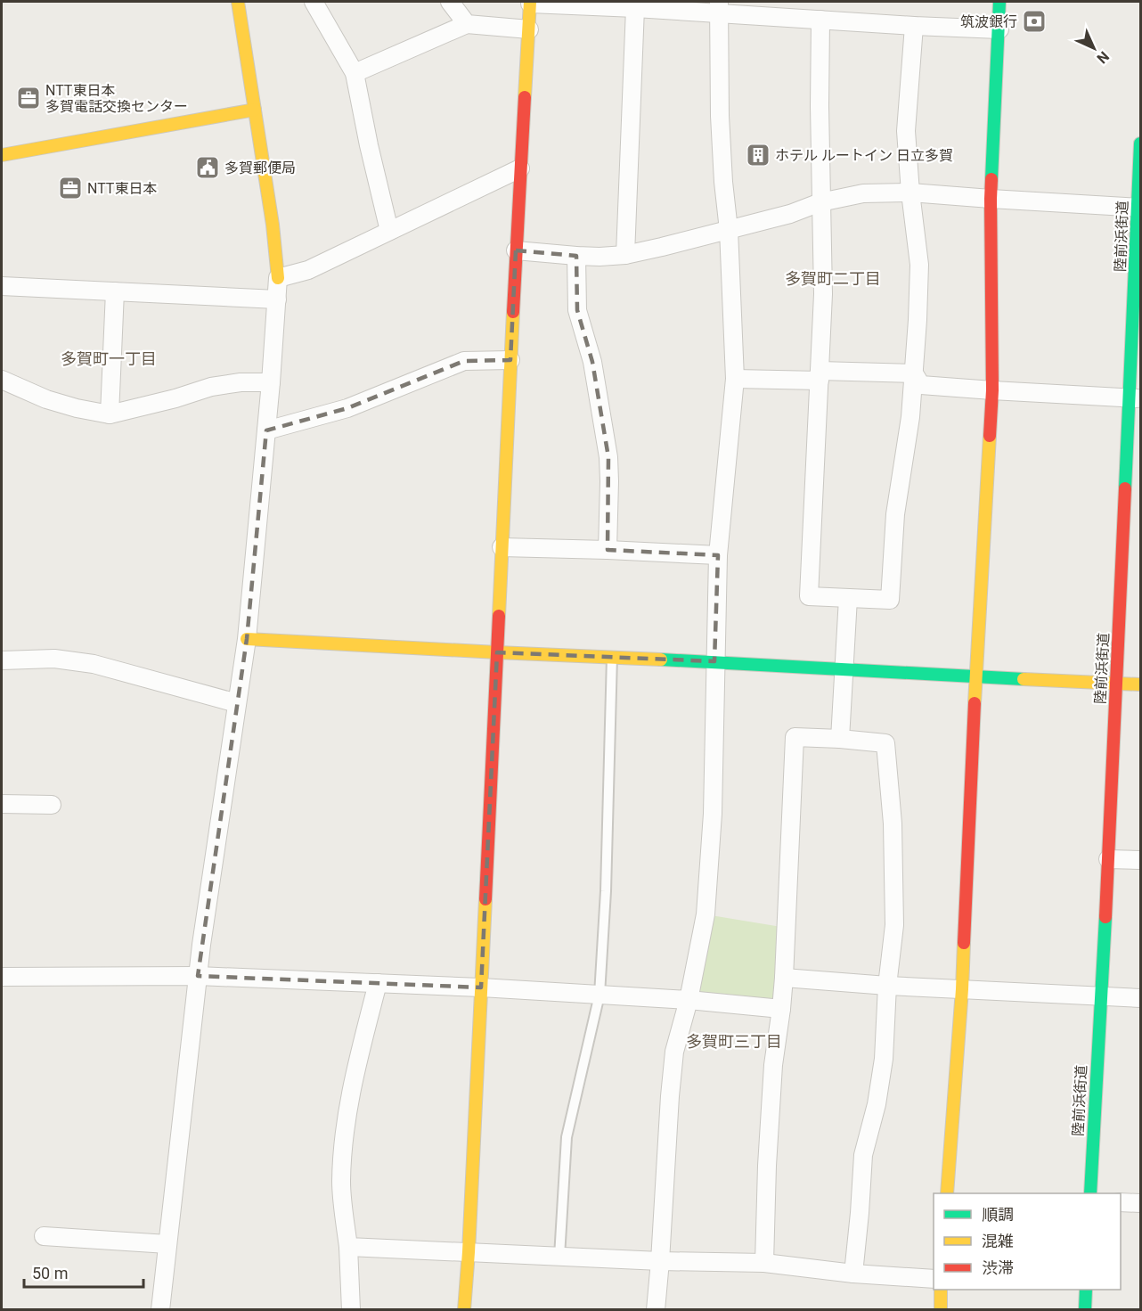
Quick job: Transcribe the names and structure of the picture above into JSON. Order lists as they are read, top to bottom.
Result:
{
  "streets": {
    "main road": ["陸前浜街道"]
  },
  "districts": ["多賀町二丁目", "多賀町一丁目", "多賀町三丁目"],
  "places": {
    "bank": ["筑波銀行"],
    "office": ["NTT東日本 多賀電話交換センター", "NTT東日本"],
    "building": ["ホテル ルートイン 日立多賀"],
    "public building": ["多賀郵便局"]
  },
  "legend": ["順調", "混雑", "渋滞"],
  "scale_bar": "50 m",
  "north": "bottom right"
}
